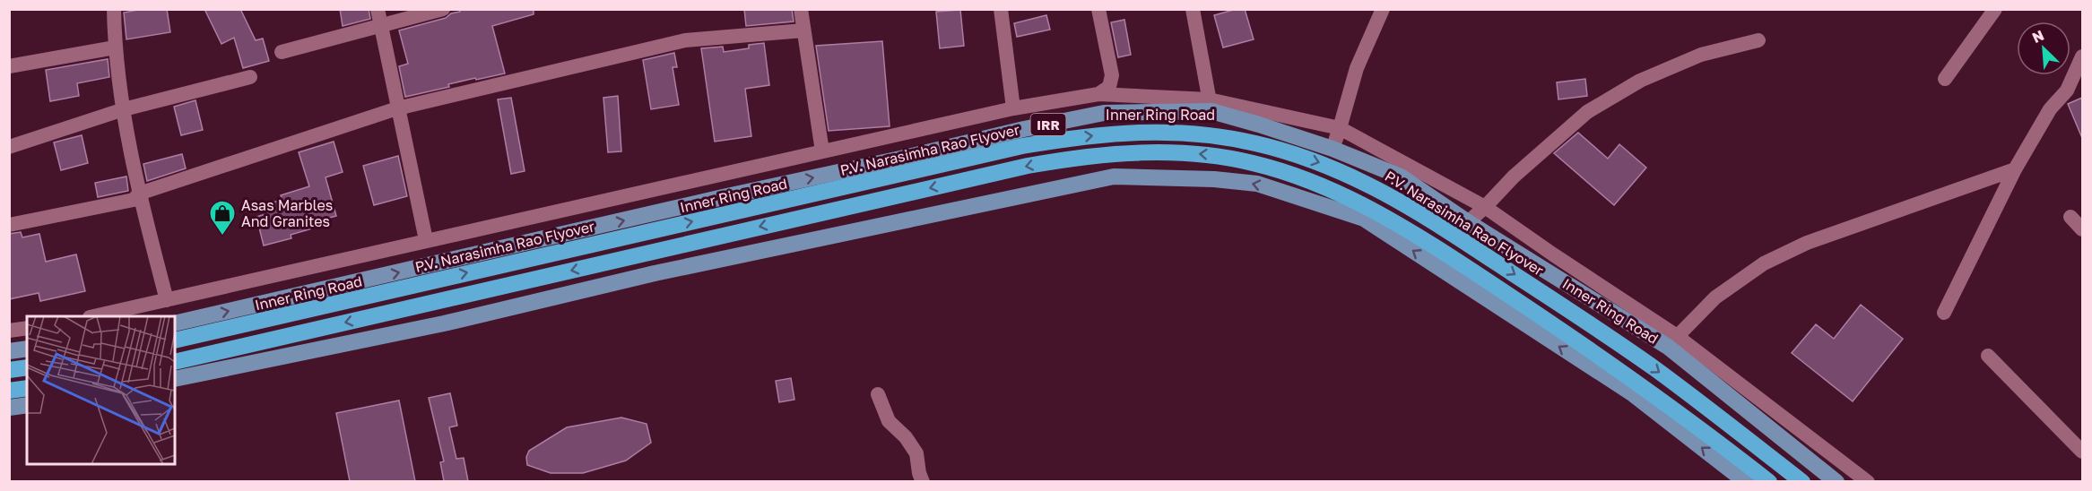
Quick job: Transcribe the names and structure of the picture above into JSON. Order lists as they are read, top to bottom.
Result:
{
  "streets": {
    "highway": ["P.V. Narasimha Rao Flyover"],
    "main road": ["Inner Ring Road", "IRR"]
  },
  "places": {
    "shop": ["Asas Marbles And Granites"]
  },
  "north": "top left"
}
